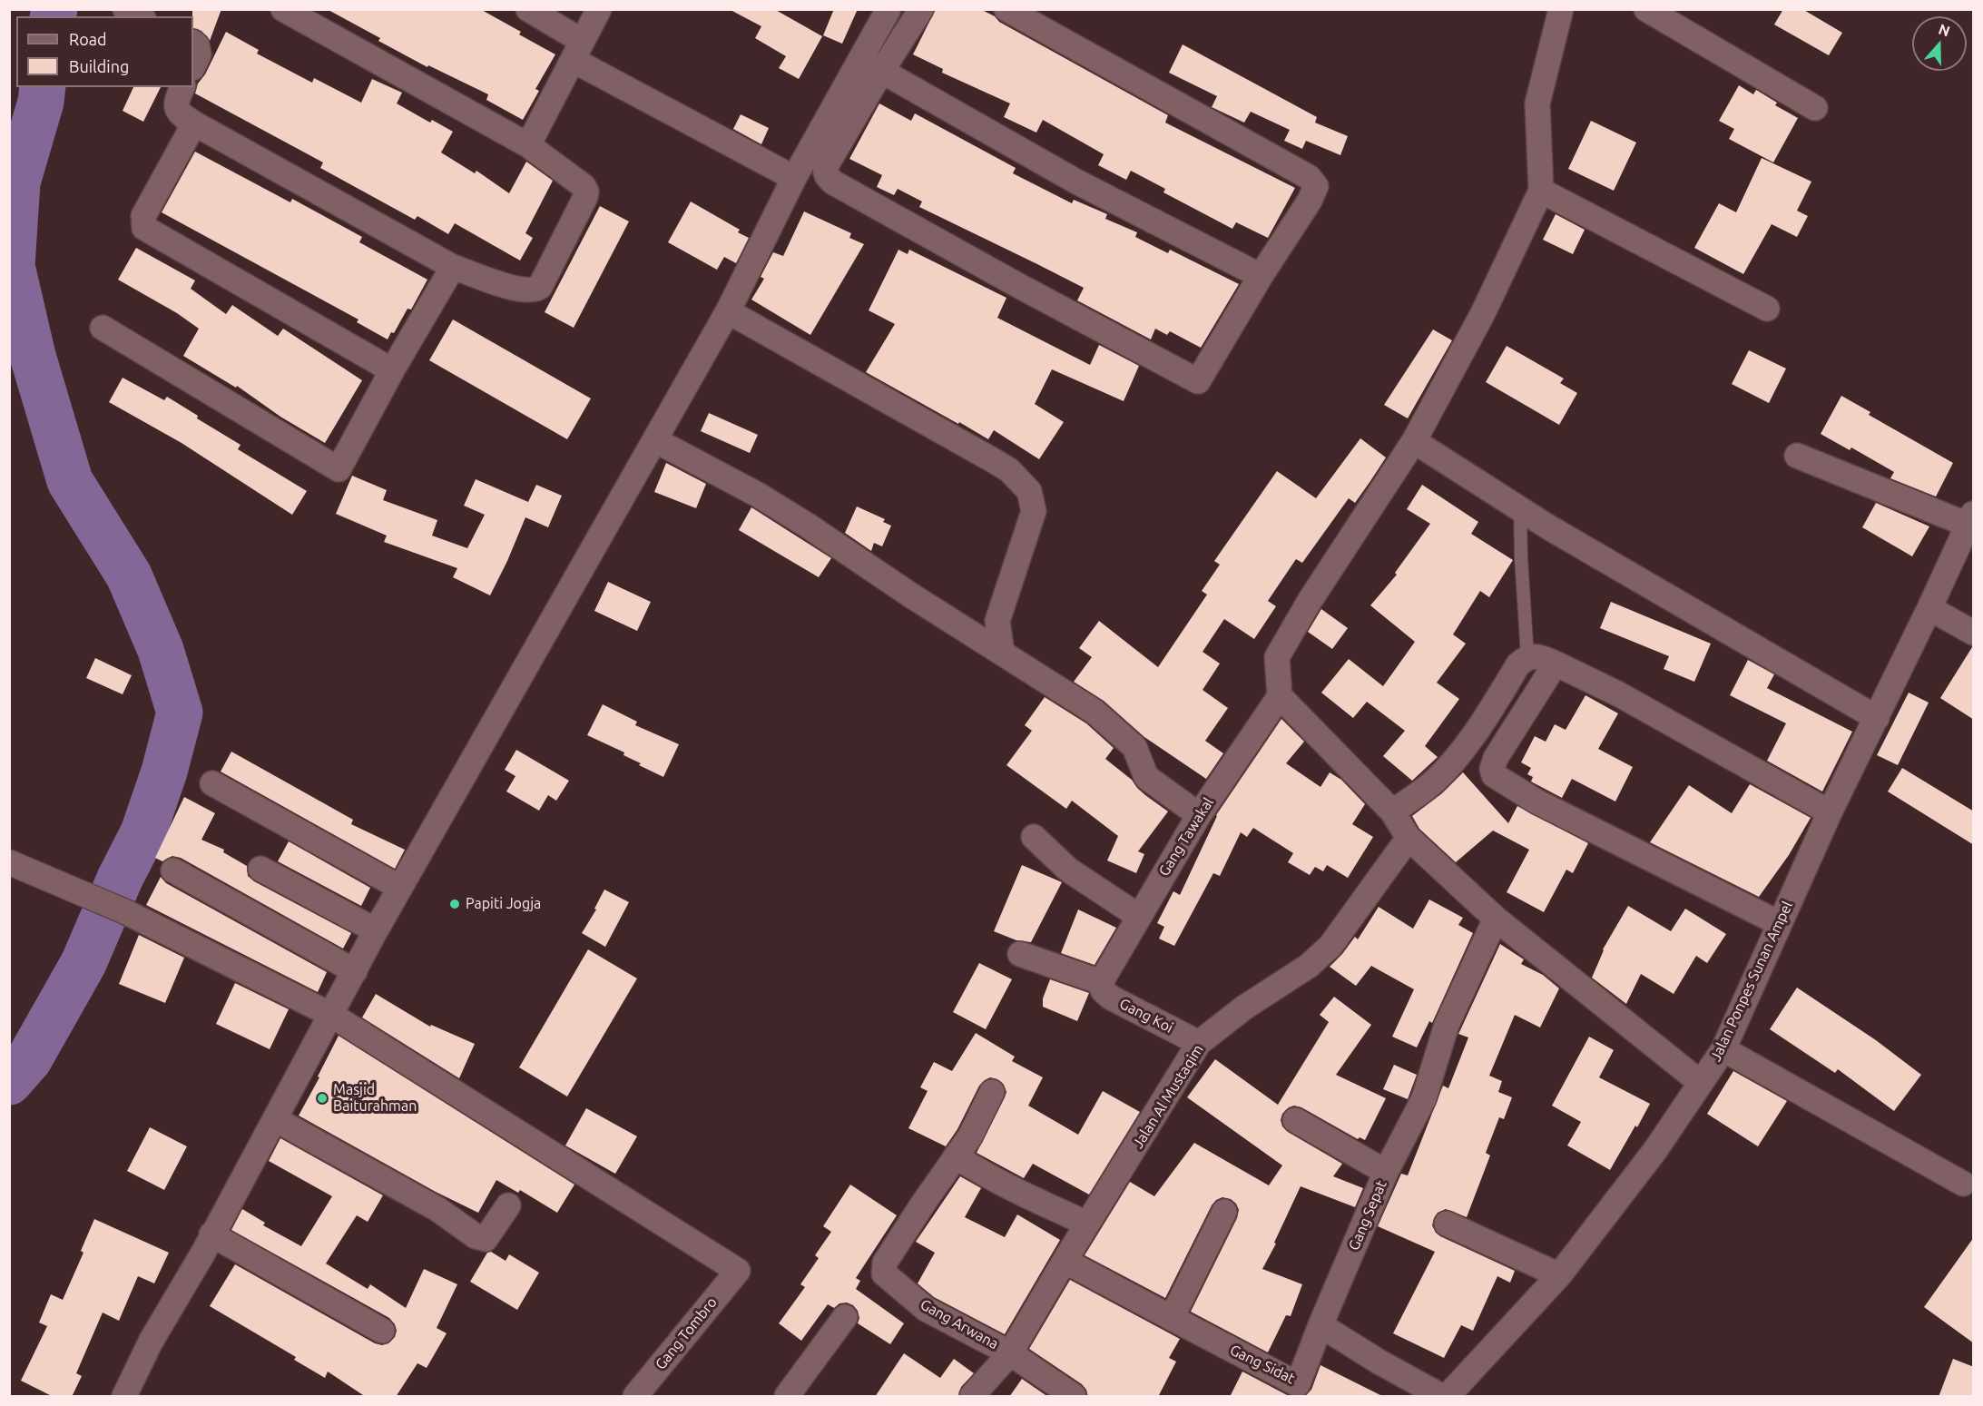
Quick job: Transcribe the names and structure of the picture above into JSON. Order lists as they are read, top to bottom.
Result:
{
  "streets": {
    "street": [
      "Gang Tawakal",
      "Jalan Ponpes Sunan Ampel",
      "Gang Koi",
      "Jalan Al Mustaqim",
      "Gang Sepat",
      "Gang Arwana",
      "Gang Tombro",
      "Gang Sidat"
    ]
  },
  "crossings": [
    ["Gang Tawakal", "Gang Koi"],
    ["Gang Koi", "Jalan Al Mustaqim"],
    ["Jalan Al Mustaqim", "Gang Arwana"],
    ["Jalan Al Mustaqim", "Gang Sidat"],
    ["Gang Sepat", "Gang Sidat"]
  ],
  "places": ["Papiti Jogja", "Masjid Baiturahman"],
  "legend": ["Road", "Building"],
  "north": "top"
}
